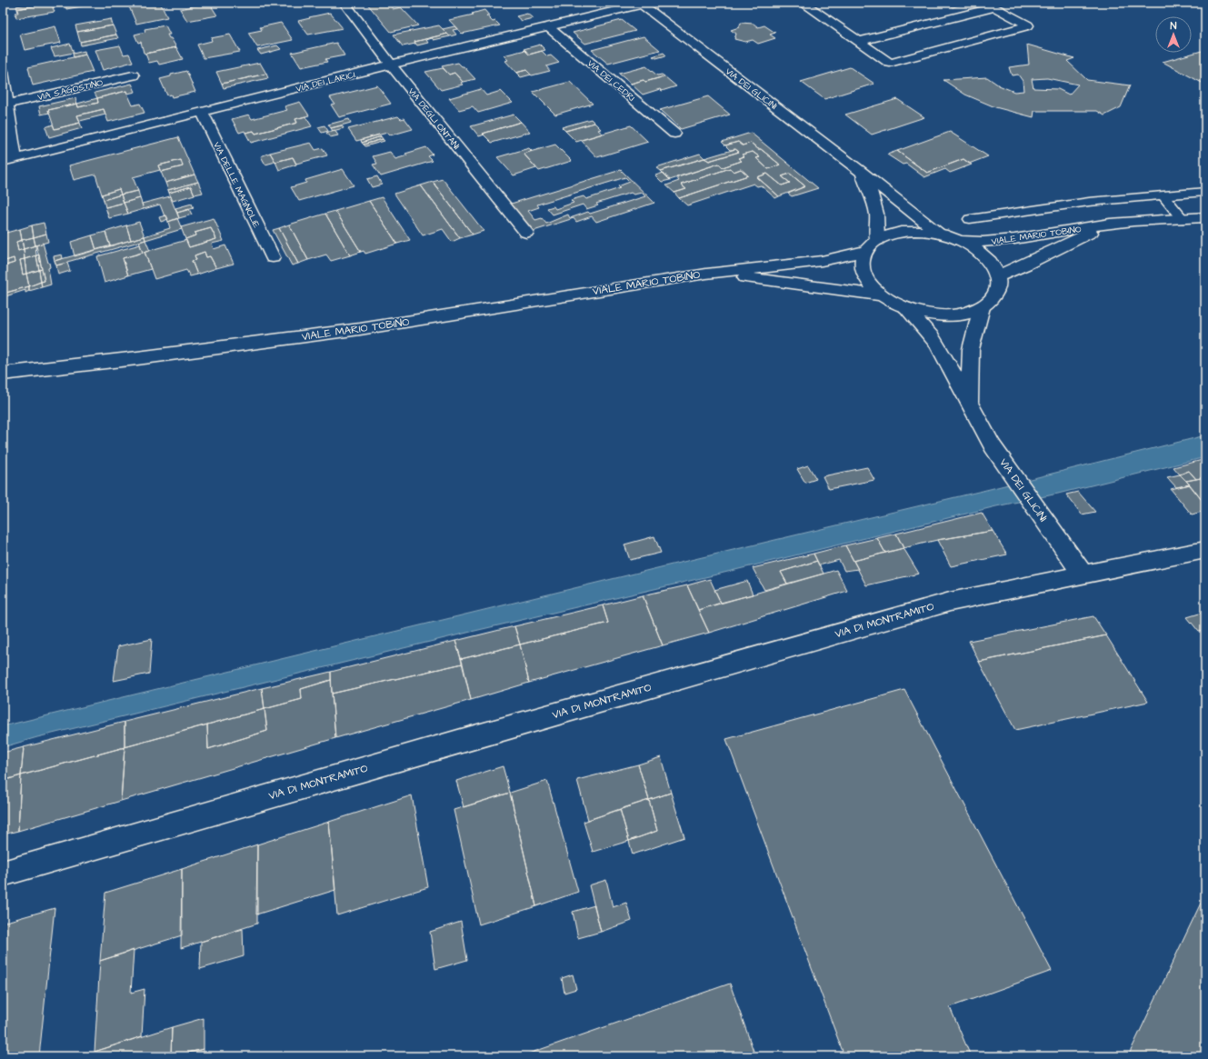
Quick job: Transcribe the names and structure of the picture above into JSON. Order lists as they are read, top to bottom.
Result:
{
  "streets": {
    "street": [
      "VIA DEI CEDRI",
      "VIA DEI LARICI",
      "VIA DEI GLICINI",
      "VIA S.AGOSTINO",
      "VIA DEGLI ONTANI",
      "VIA DELLE MAGNOLIE",
      "VIALE MARIO TOBINO",
      "VIA DI MONTRAMITO"
    ]
  },
  "crossings": [
    ["VIA DEI CEDRI", "VIA DEI LARICI"],
    ["VIA DEI LARICI", "VIA DEI GLICINI"],
    ["VIA DEI LARICI", "VIA DEGLI ONTANI"],
    ["VIA DEI LARICI", "VIA DELLE MAGNOLIE"],
    ["VIA DEI GLICINI", "VIALE MARIO TOBINO"],
    ["VIA DEI GLICINI", "VIA DI MONTRAMITO"]
  ],
  "north": "top"
}
